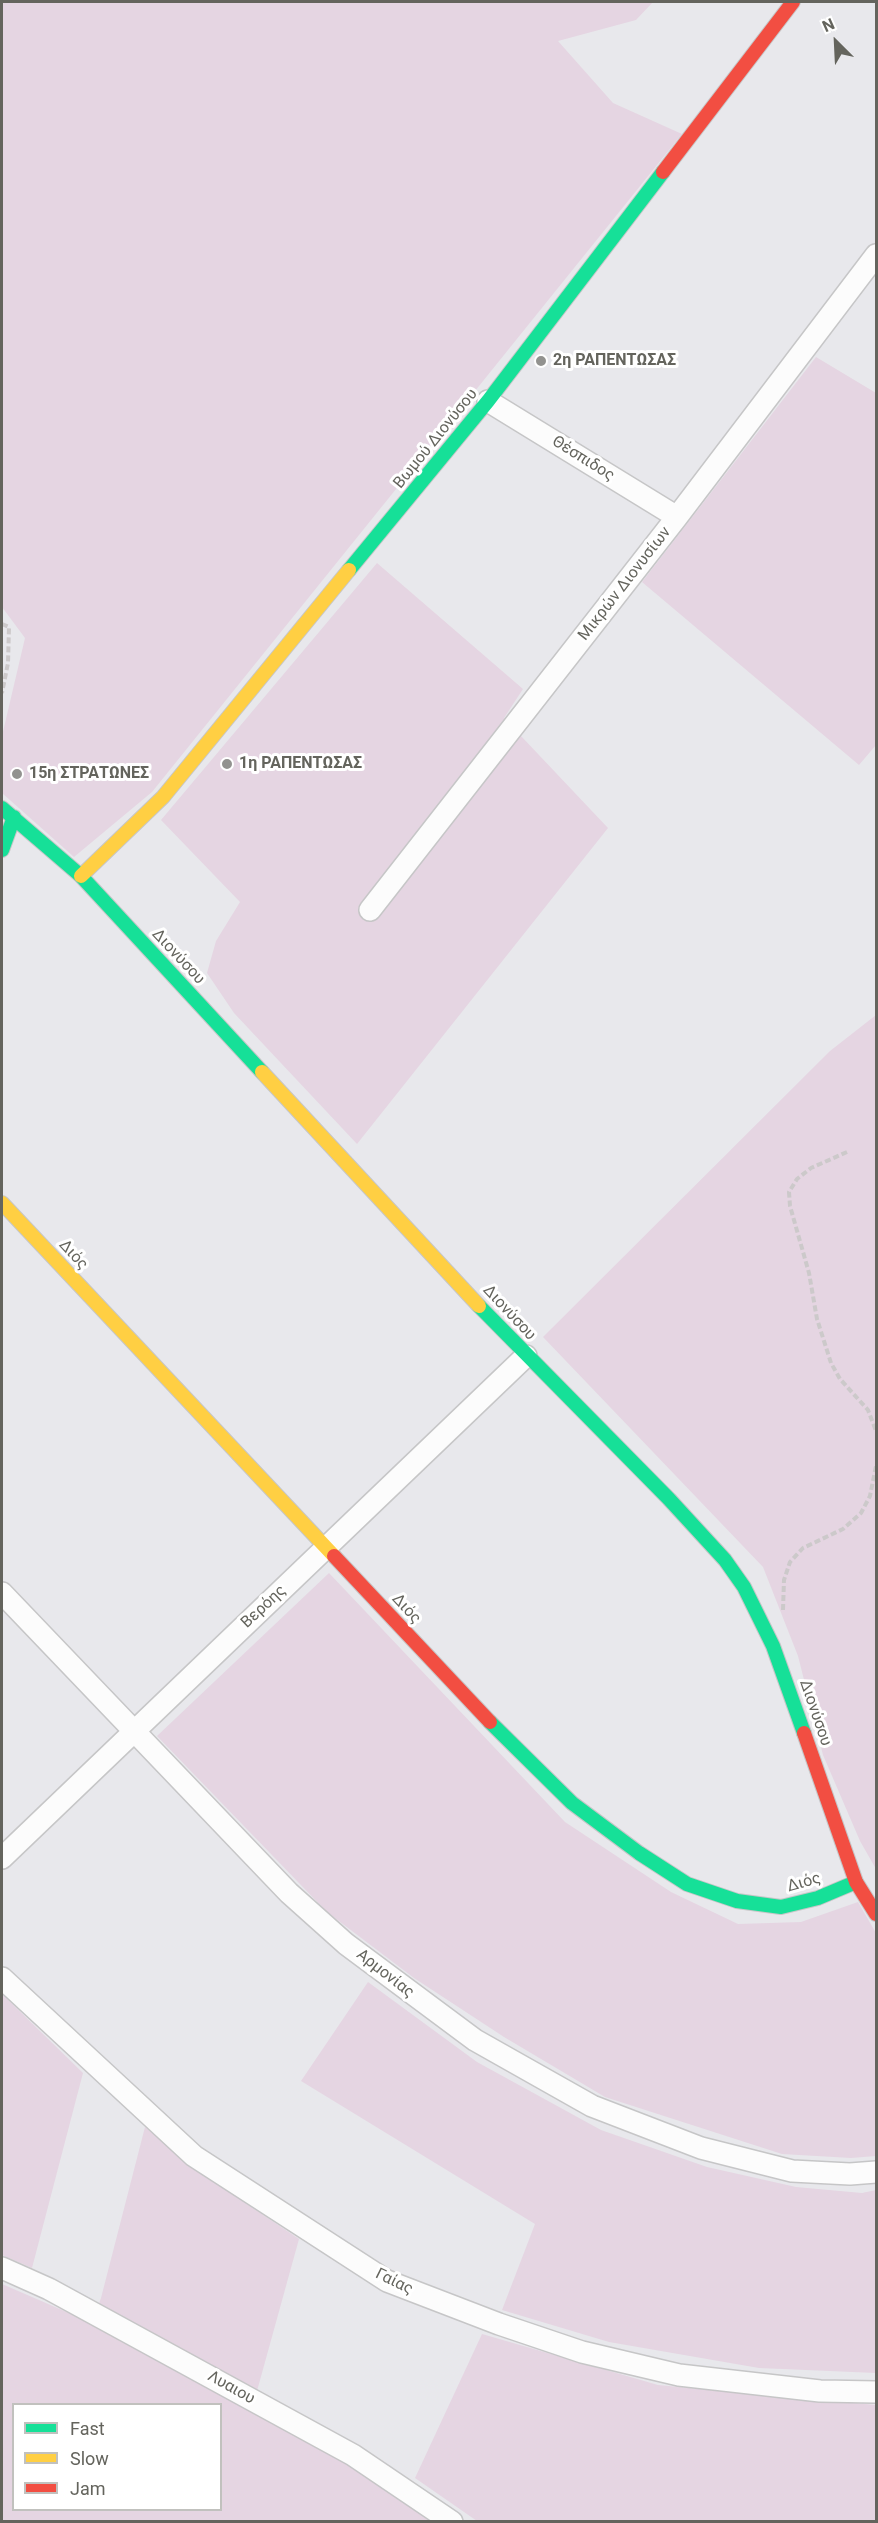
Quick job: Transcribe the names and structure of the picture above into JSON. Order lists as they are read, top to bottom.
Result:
{
  "streets": {
    "street": [
      "Βωμού Διονύσου",
      "Θέσπιδος",
      "Μικρών Διονυσίων",
      "Διονύσου",
      "Διός",
      "Βερόης",
      "Αρμονίας",
      "Γαίας",
      "Λυαιου"
    ]
  },
  "crossings": [
    ["Βωμού Διονύσου", "Θέσπιδος"],
    ["Βωμού Διονύσου", "Διονύσου"],
    ["Θέσπιδος", "Μικρών Διονυσίων"],
    ["Διονύσου", "Διός"],
    ["Διονύσου", "Βερόης"],
    ["Διός", "Βερόης"],
    ["Βερόης", "Αρμονίας"]
  ],
  "places": ["2η ΡΑΠΕΝΤΩΣΑΣ", "1η ΡΑΠΕΝΤΩΣΑΣ", "15η ΣΤΡΑΤΩΝΕΣ"],
  "legend": ["Fast", "Slow", "Jam"],
  "north": "top left"
}
